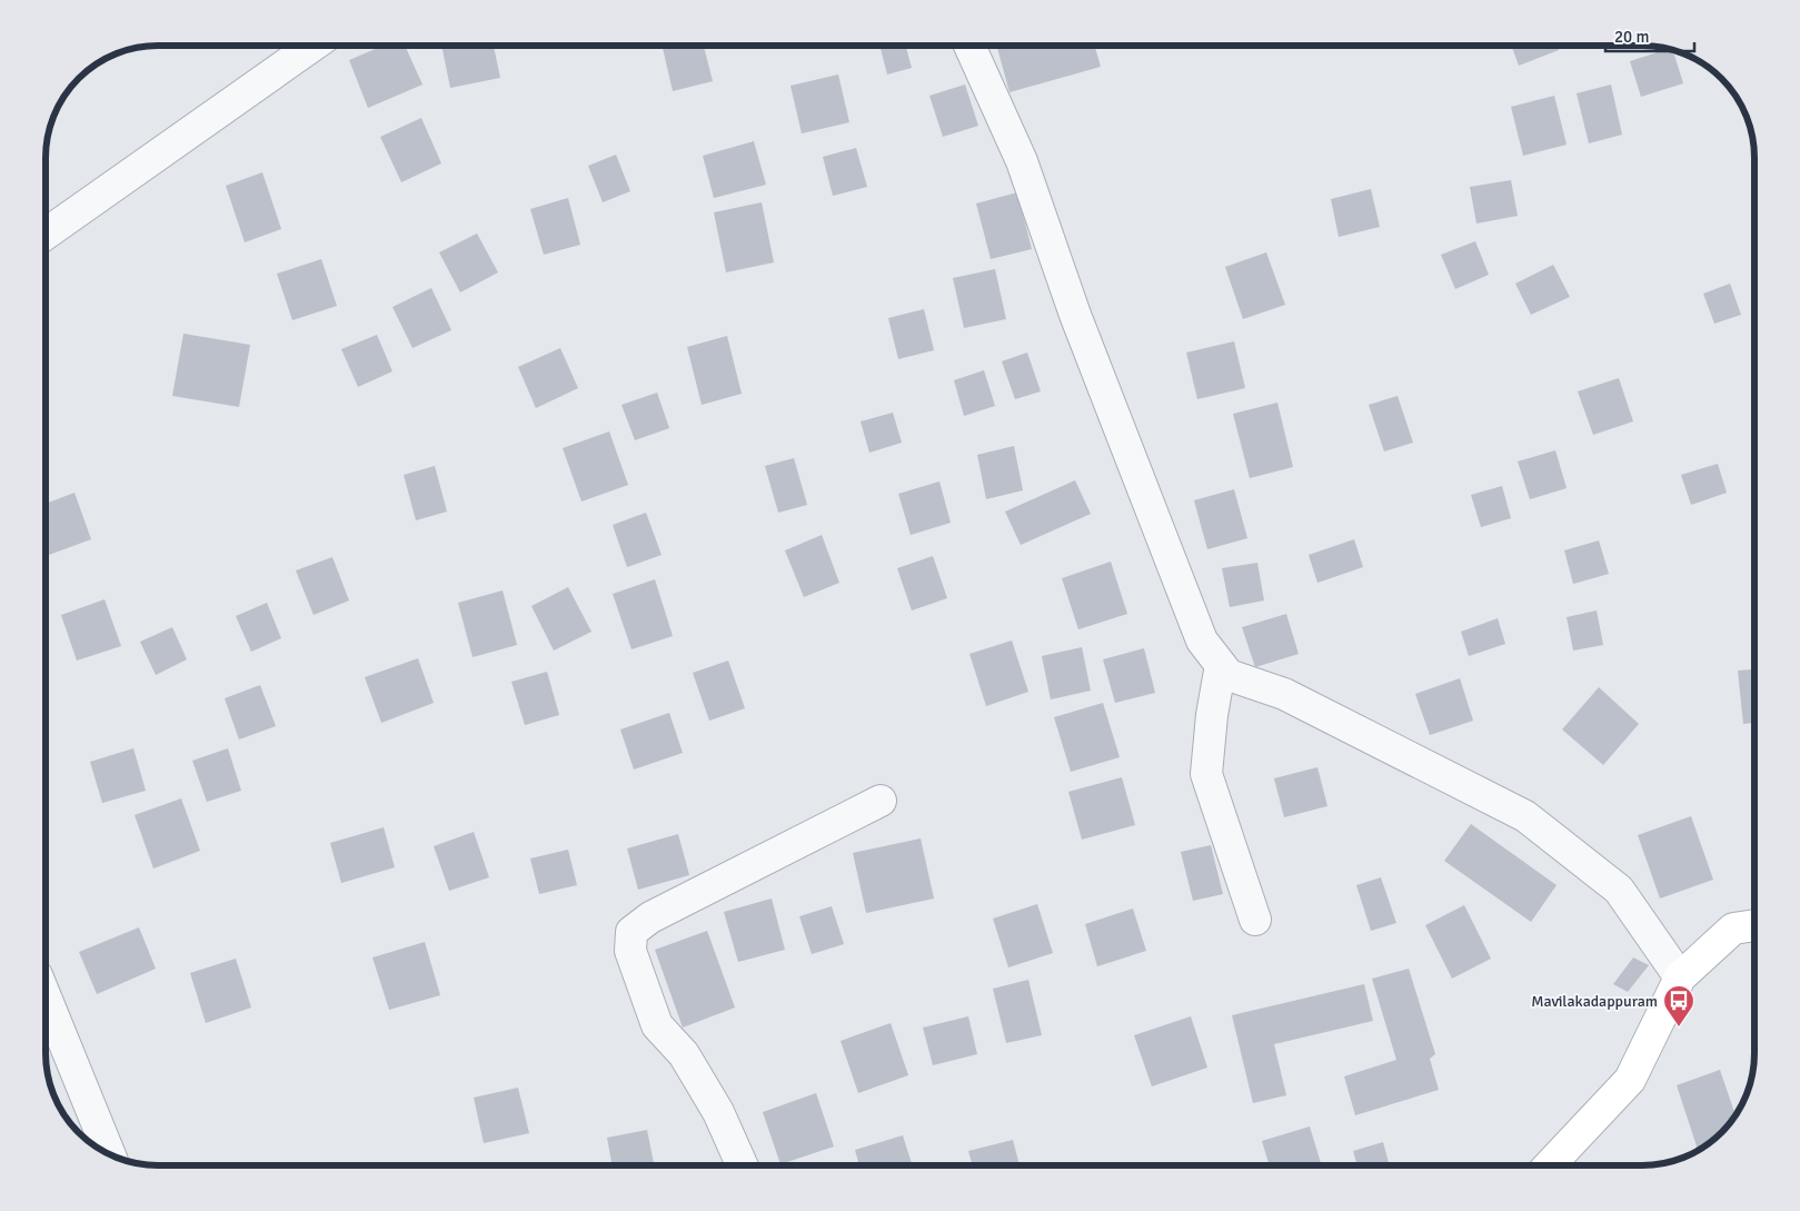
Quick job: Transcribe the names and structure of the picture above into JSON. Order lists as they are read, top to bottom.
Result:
{
  "places": {
    "bus stop": ["Mavilakadappuram"]
  },
  "scale_bar": "20 m"
}
